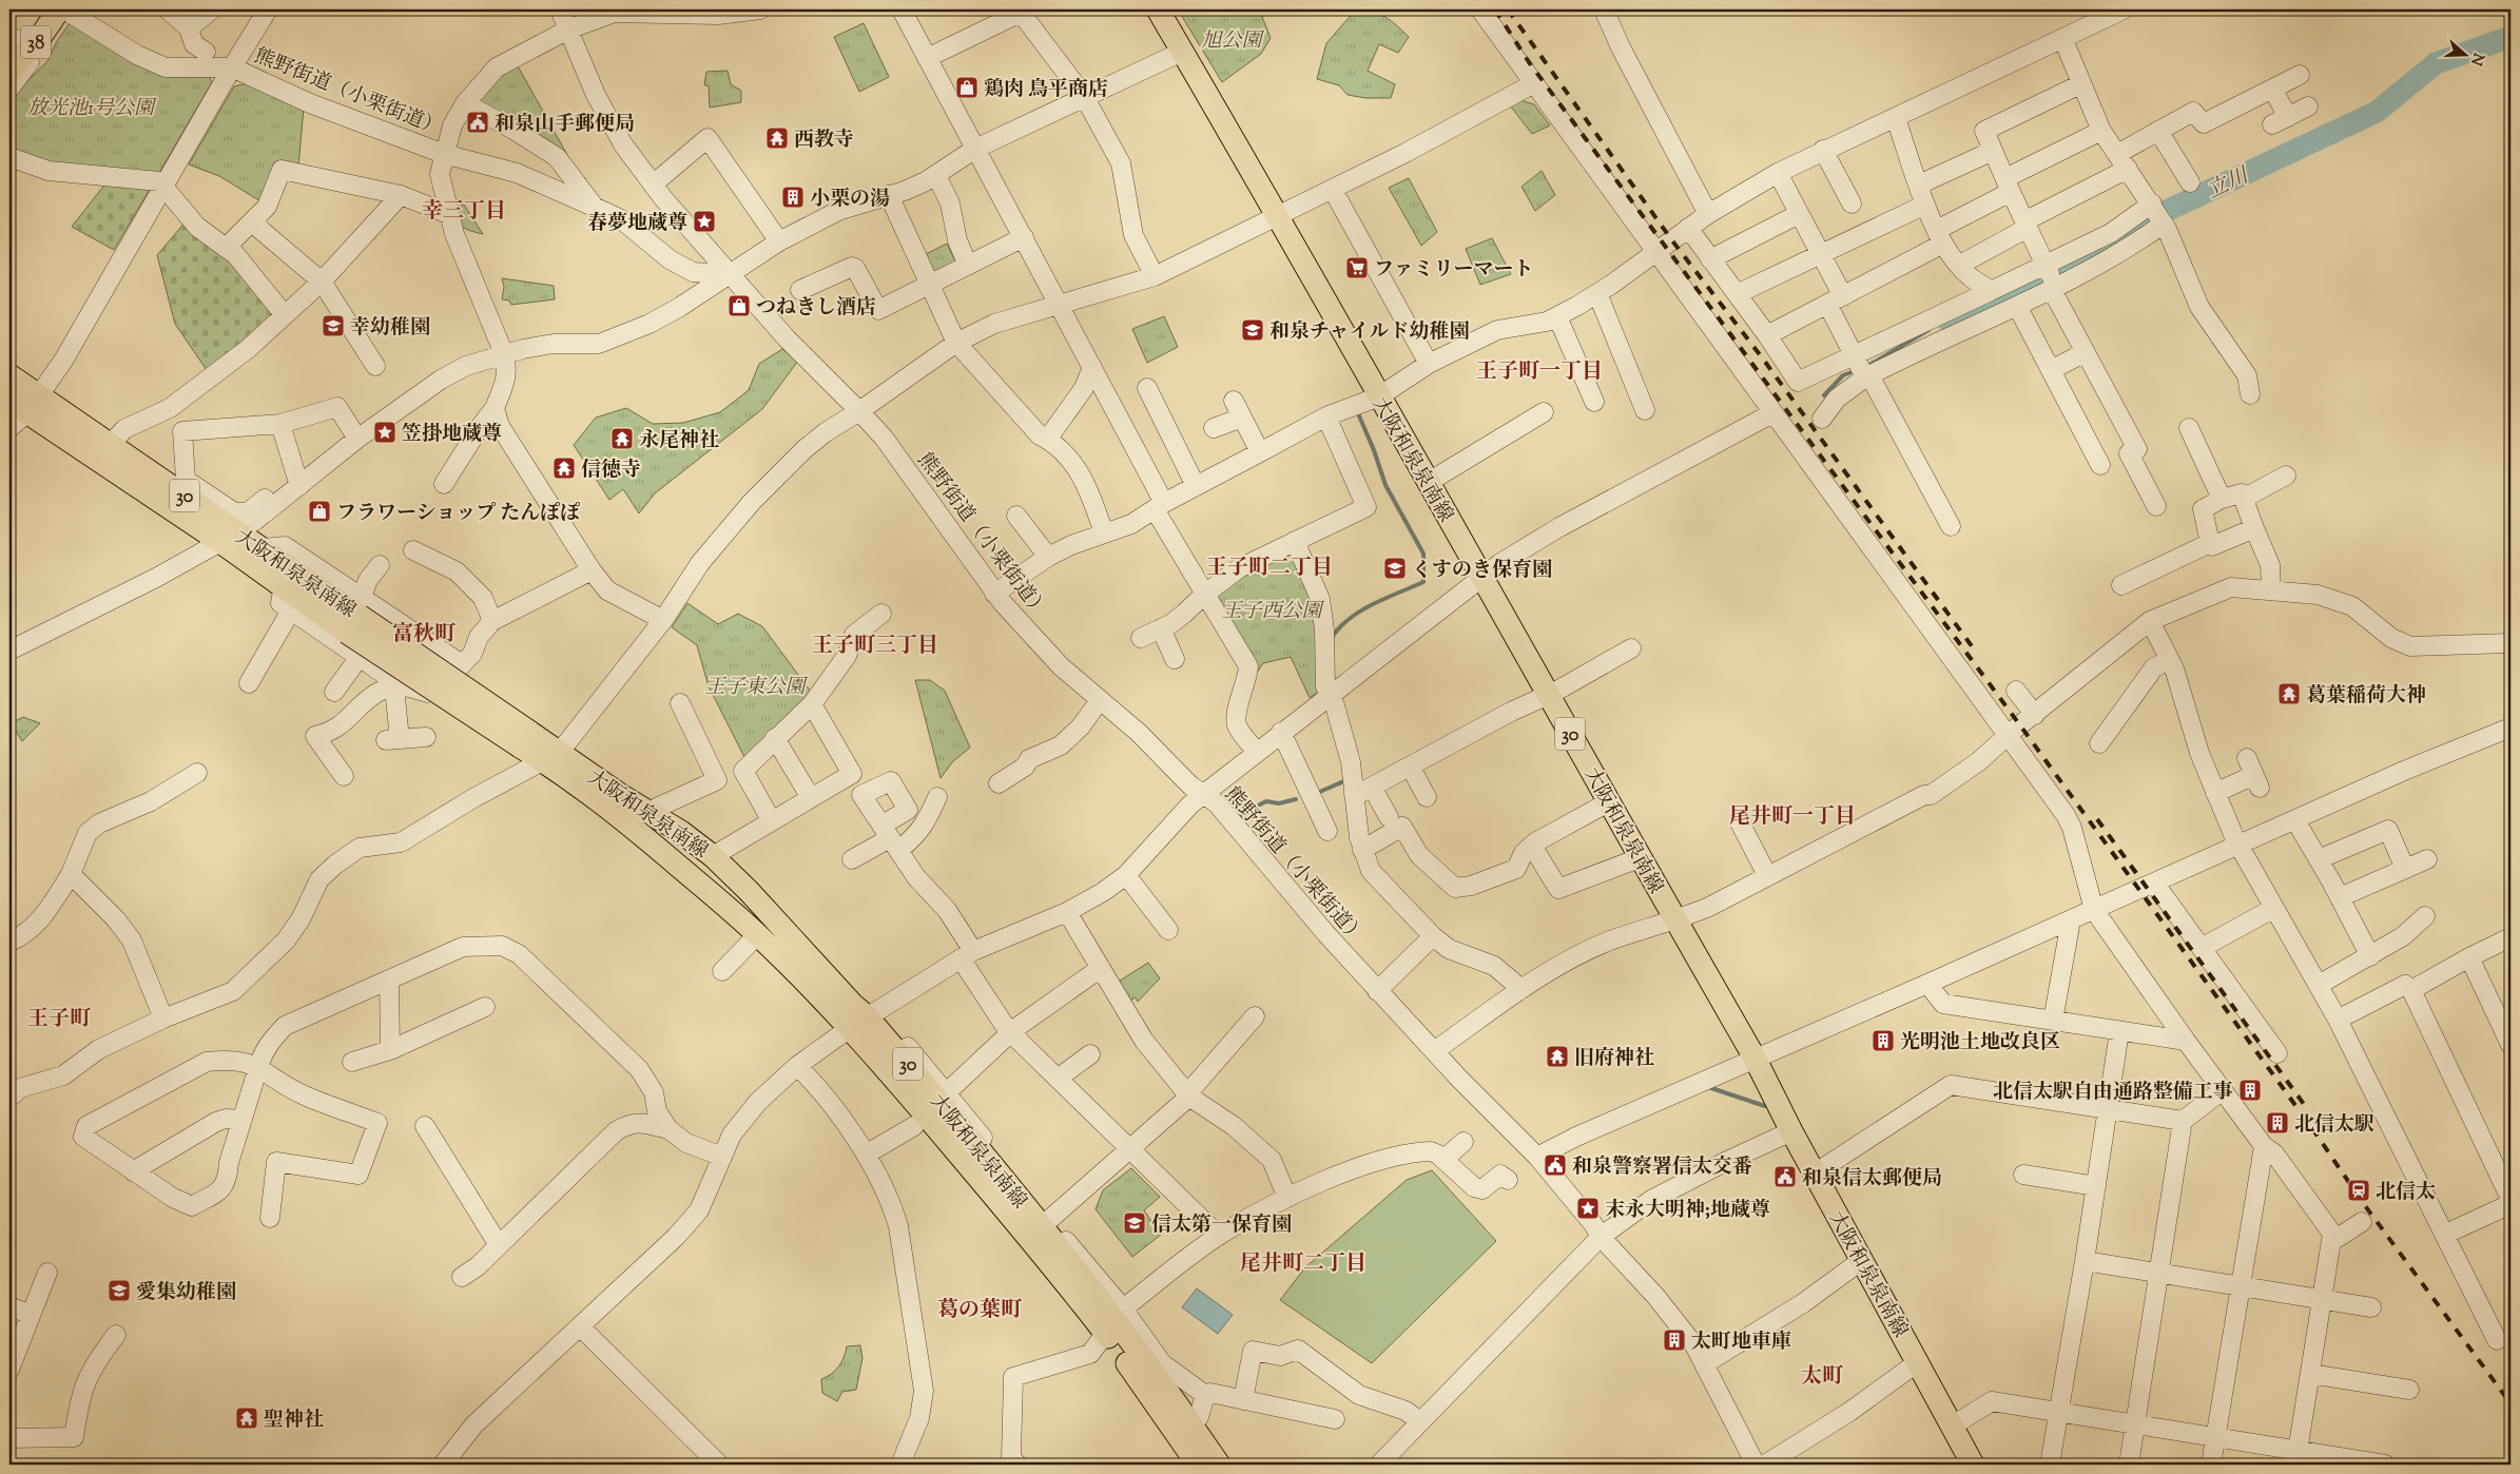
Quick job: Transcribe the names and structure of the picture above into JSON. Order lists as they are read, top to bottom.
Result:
{
  "streets": {
    "main road": ["38", "大阪和泉泉南線", "30"],
    "street": ["熊野街道（小栗街道）"]
  },
  "districts": [
    "幸三丁目",
    "王子町一丁目",
    "王子町二丁目",
    "富秋町",
    "王子町三丁目",
    "尾井町一丁目",
    "王子町",
    "尾井町二丁目",
    "葛の葉町",
    "太町"
  ],
  "water": ["立川"],
  "parks": [
    "旭公園",
    "放光池1号公園",
    "王子西公園",
    "王子東公園"
  ],
  "places": {
    "shop": ["鶏肉 鳥平商店", "つねきし酒店", "フラワーショップ たんぽぽ"],
    "public building": ["和泉山手郵便局", "和泉警察署信太交番", "和泉信太郵便局"],
    "temple": [
      "西教寺",
      "永尾神社",
      "信徳寺",
      "葛葉稲荷大神",
      "旧府神社",
      "聖神社"
    ],
    "building": [
      "小栗の湯",
      "光明池土地改良区",
      "北信太駅自由通路整備工事",
      "北信太駅",
      "太町地車庫"
    ],
    "place": ["春夢地蔵尊", "笠掛地蔵尊", "末永大明神;地蔵尊"],
    "supermarket": ["ファミリーマート"],
    "school or university": [
      "幸幼稚園",
      "和泉チャイルド幼稚園",
      "くすのき保育園",
      "信太第一保育園",
      "愛集幼稚園"
    ],
    "station": ["北信太"]
  },
  "north": "right"
}
